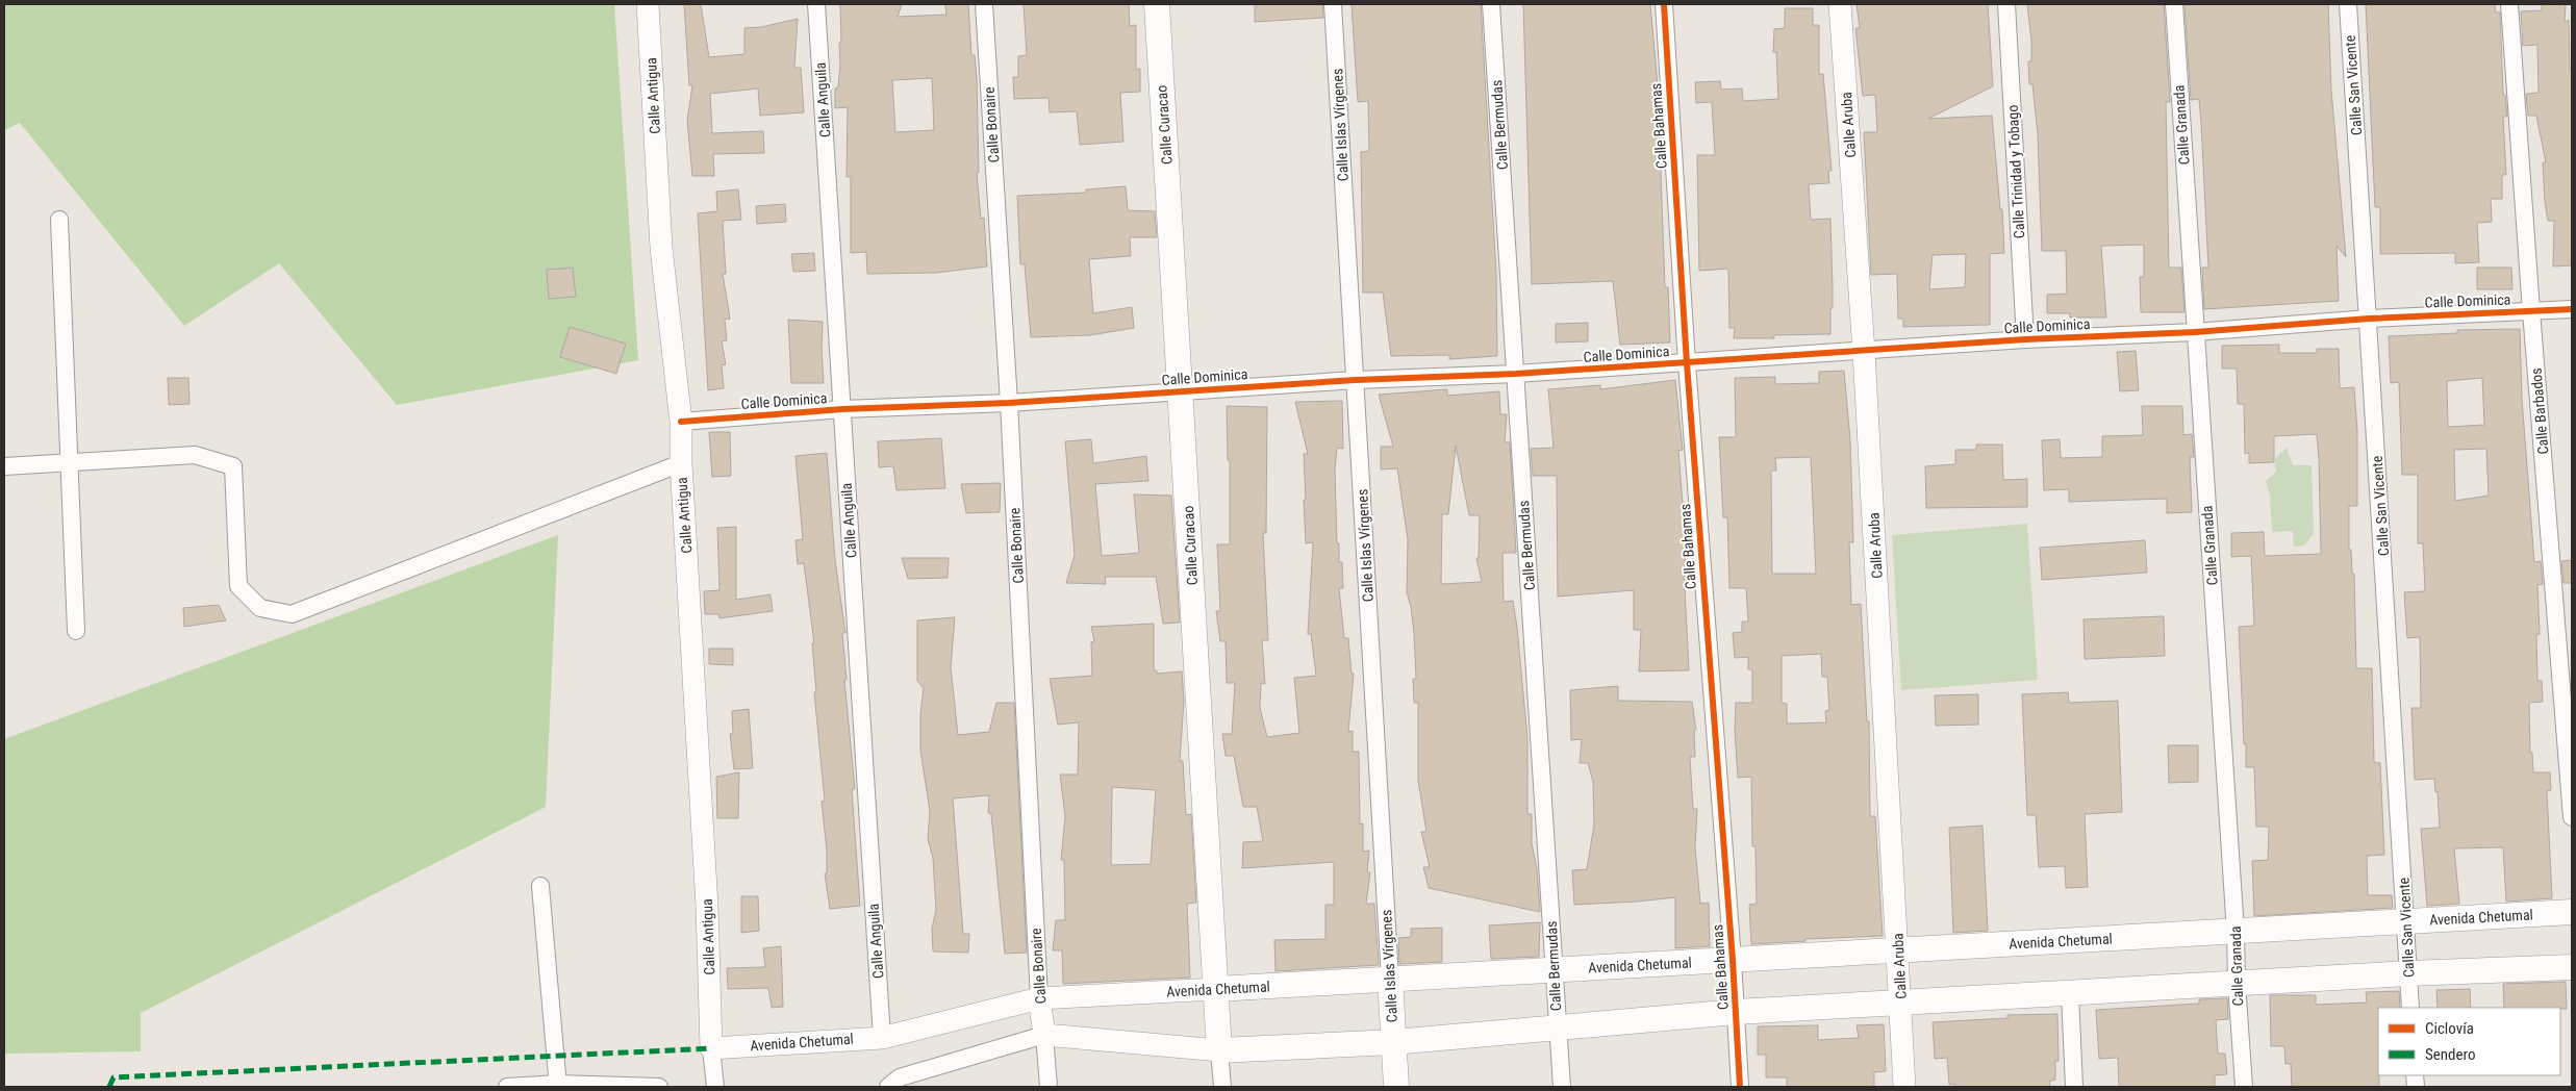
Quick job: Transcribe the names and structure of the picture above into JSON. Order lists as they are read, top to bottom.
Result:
{
  "streets": {
    "main road": ["Calle Curacao", "Calle Islas Vírgenes", "Avenida Chetumal"],
    "street": [
      "Calle San Vicente",
      "Calle Antigua",
      "Calle Anguila",
      "Calle Bonaire",
      "Calle Bermudas",
      "Calle Aruba",
      "Calle Granada",
      "Calle Bahamas",
      "Calle Trinidad y Tobago",
      "Calle Dominica",
      "Calle Barbados"
    ]
  },
  "crossings": [
    ["Calle San Vicente", "Calle Dominica"],
    ["Calle San Vicente", "Avenida Chetumal"],
    ["Calle Antigua", "Calle Dominica"],
    ["Calle Antigua", "Avenida Chetumal"],
    ["Calle Anguila", "Calle Dominica"],
    ["Calle Anguila", "Avenida Chetumal"],
    ["Calle Bonaire", "Calle Dominica"],
    ["Calle Bonaire", "Avenida Chetumal"],
    ["Calle Curacao", "Calle Dominica"],
    ["Calle Curacao", "Avenida Chetumal"],
    ["Calle Islas Vírgenes", "Calle Dominica"],
    ["Calle Islas Vírgenes", "Avenida Chetumal"],
    ["Calle Bermudas", "Calle Dominica"],
    ["Calle Bermudas", "Avenida Chetumal"],
    ["Calle Aruba", "Calle Dominica"],
    ["Calle Aruba", "Avenida Chetumal"],
    ["Calle Granada", "Calle Dominica"],
    ["Calle Granada", "Avenida Chetumal"],
    ["Calle Bahamas", "Calle Dominica"],
    ["Calle Bahamas", "Avenida Chetumal"],
    ["Calle Trinidad y Tobago", "Calle Dominica"],
    ["Calle Dominica", "Calle Barbados"]
  ],
  "legend": ["Ciclovía", "Sendero"]
}
